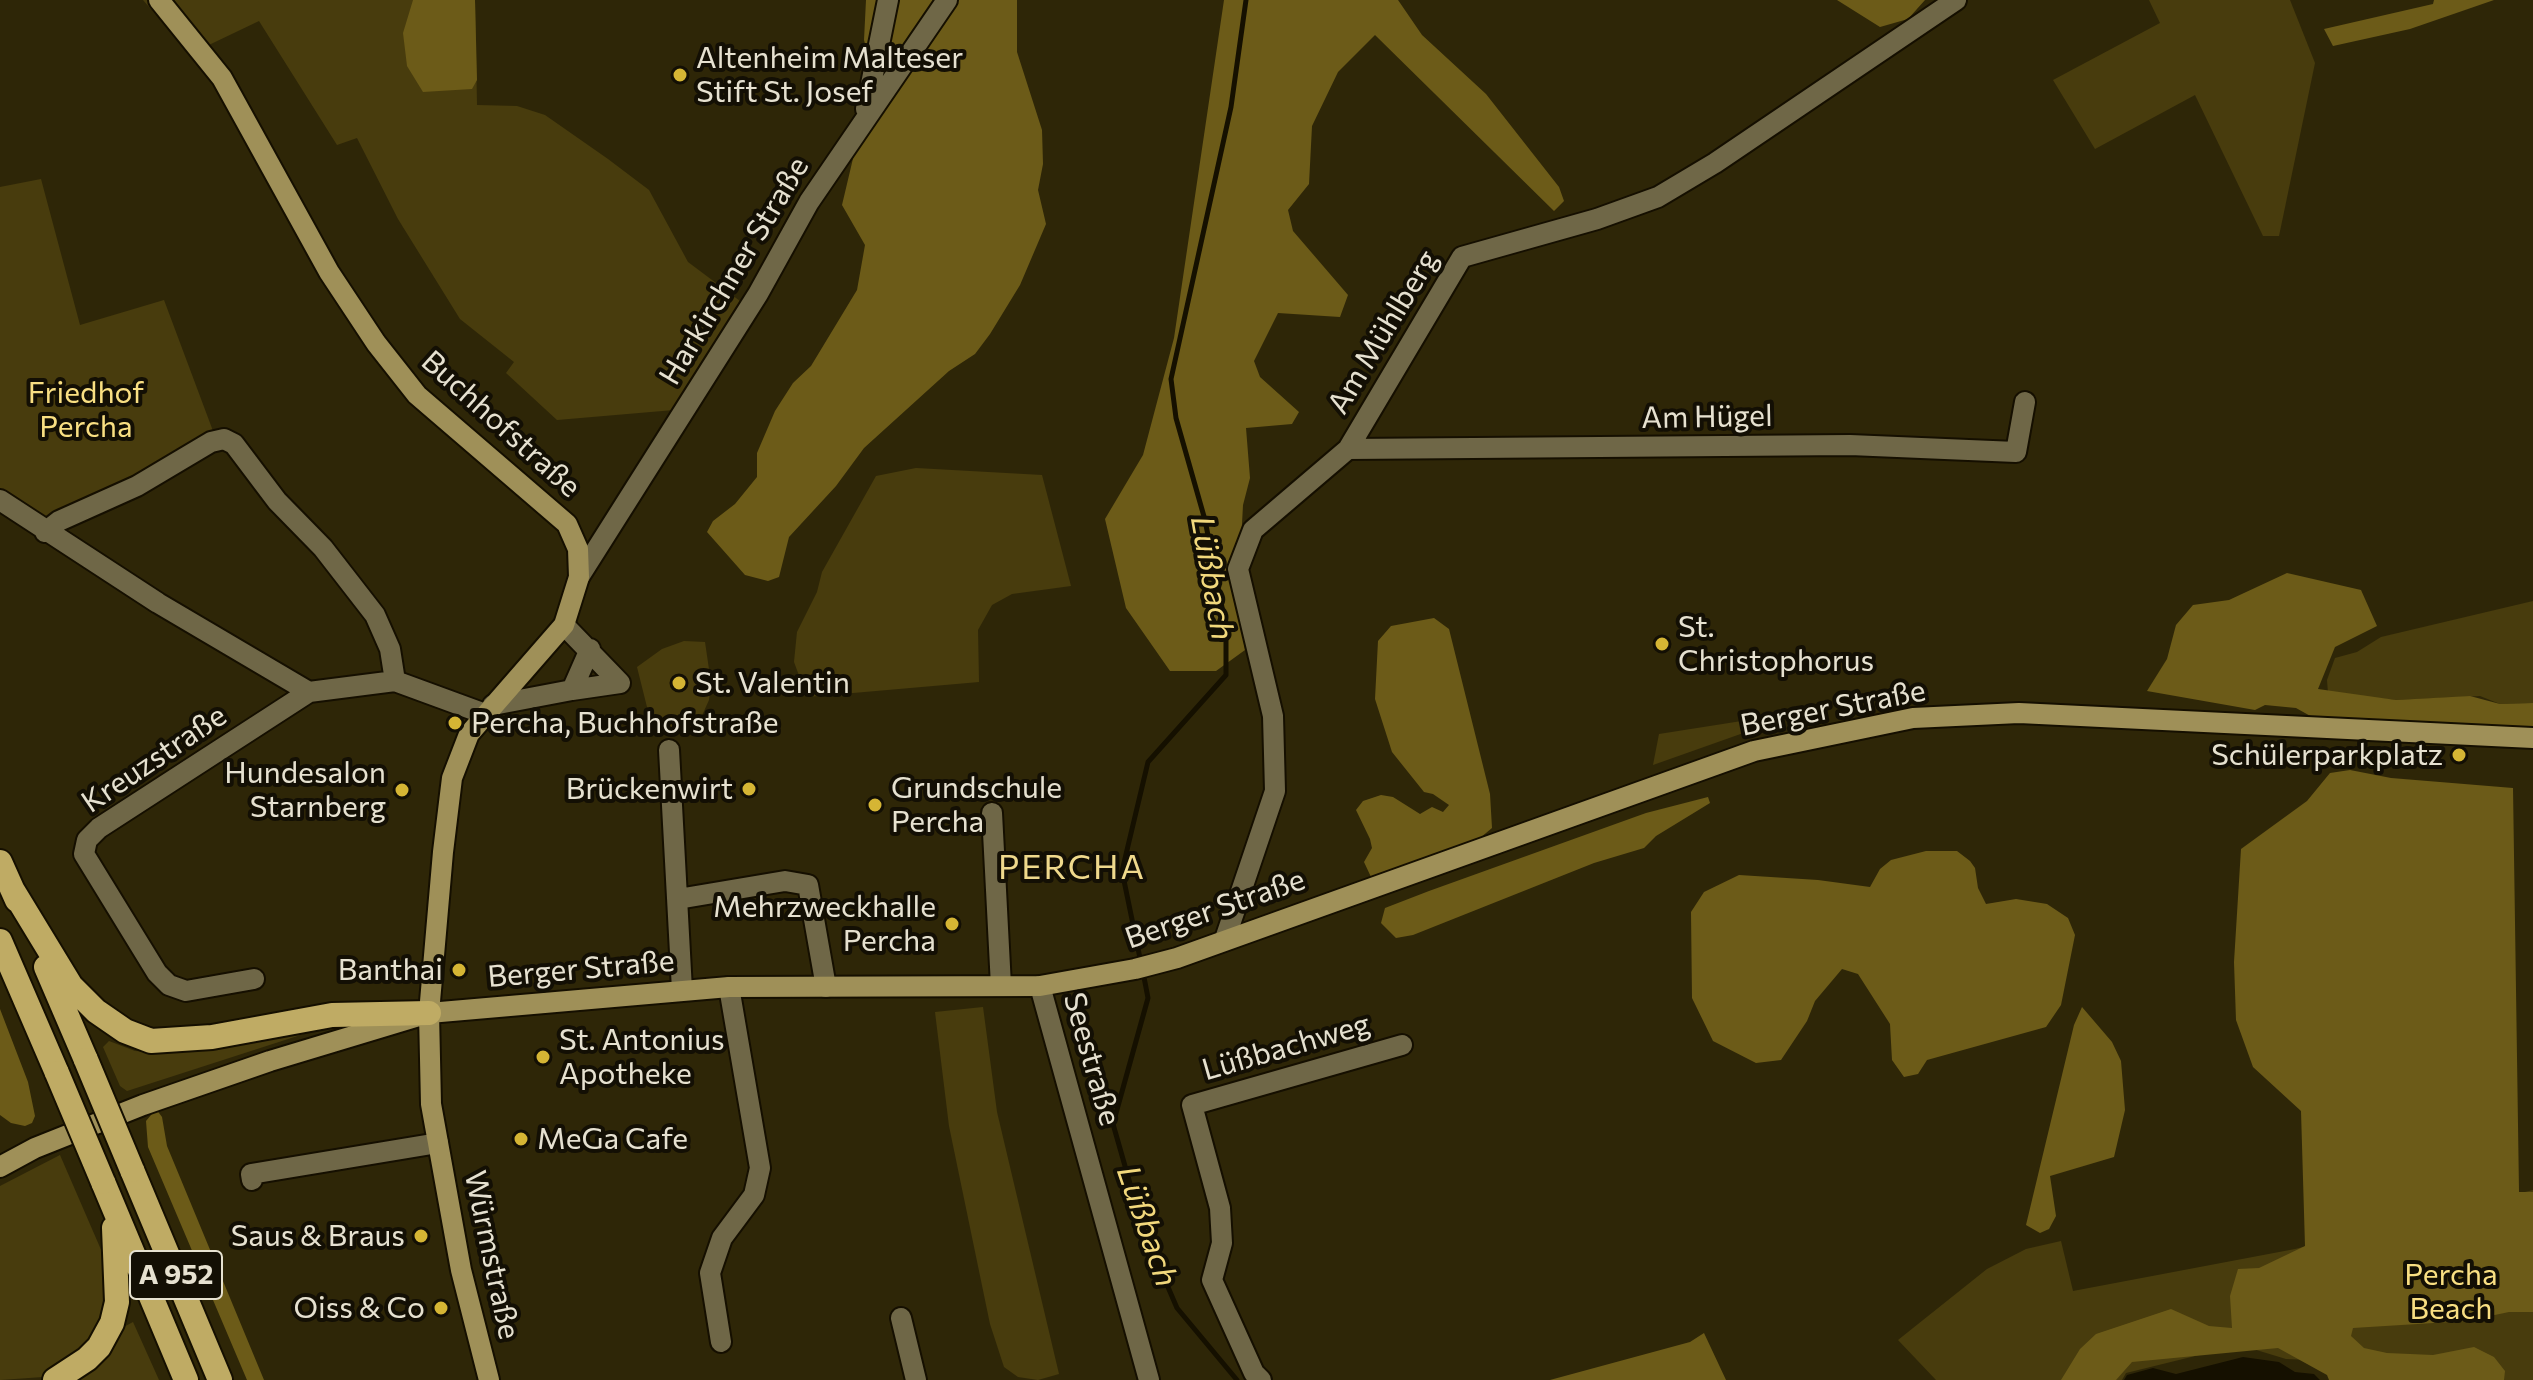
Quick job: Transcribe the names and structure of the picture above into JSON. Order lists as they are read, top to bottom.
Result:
{
  "streets": {
    "highway": ["A 952"],
    "main road": ["Buchhofstraße", "Berger Straße", "Würmstraße"],
    "street": [
      "Harkirchner Straße",
      "Am Mühlberg",
      "Am Hügel",
      "Kreuzstraße",
      "Lüßbachweg",
      "Seestraße"
    ]
  },
  "crossings": [
    ["Harkirchner Straße", "Buchhofstraße"],
    ["Am Mühlberg", "Am Hügel"],
    ["Am Mühlberg", "Berger Straße"],
    ["Buchhofstraße", "Berger Straße"],
    ["Buchhofstraße", "Kreuzstraße"],
    ["Buchhofstraße", "Würmstraße"],
    ["Berger Straße", "Seestraße"],
    ["Berger Straße", "Würmstraße"]
  ],
  "districts": ["PERCHA"],
  "water": ["Lüßbach"],
  "parks": ["Friedhof Percha", "Percha Beach"],
  "places": [
    "Altenheim Malteser Stift St. Josef",
    "St. Christophorus",
    "St. Valentin",
    "Percha, Buchhofstraße",
    "Schülerparkplatz",
    "Brückenwirt",
    "Hundesalon Starnberg",
    "Grundschule Percha",
    "Mehrzweckhalle Percha",
    "Banthai",
    "St. Antonius Apotheke",
    "MeGa Cafe",
    "Saus & Braus",
    "Oiss & Co"
  ]
}
